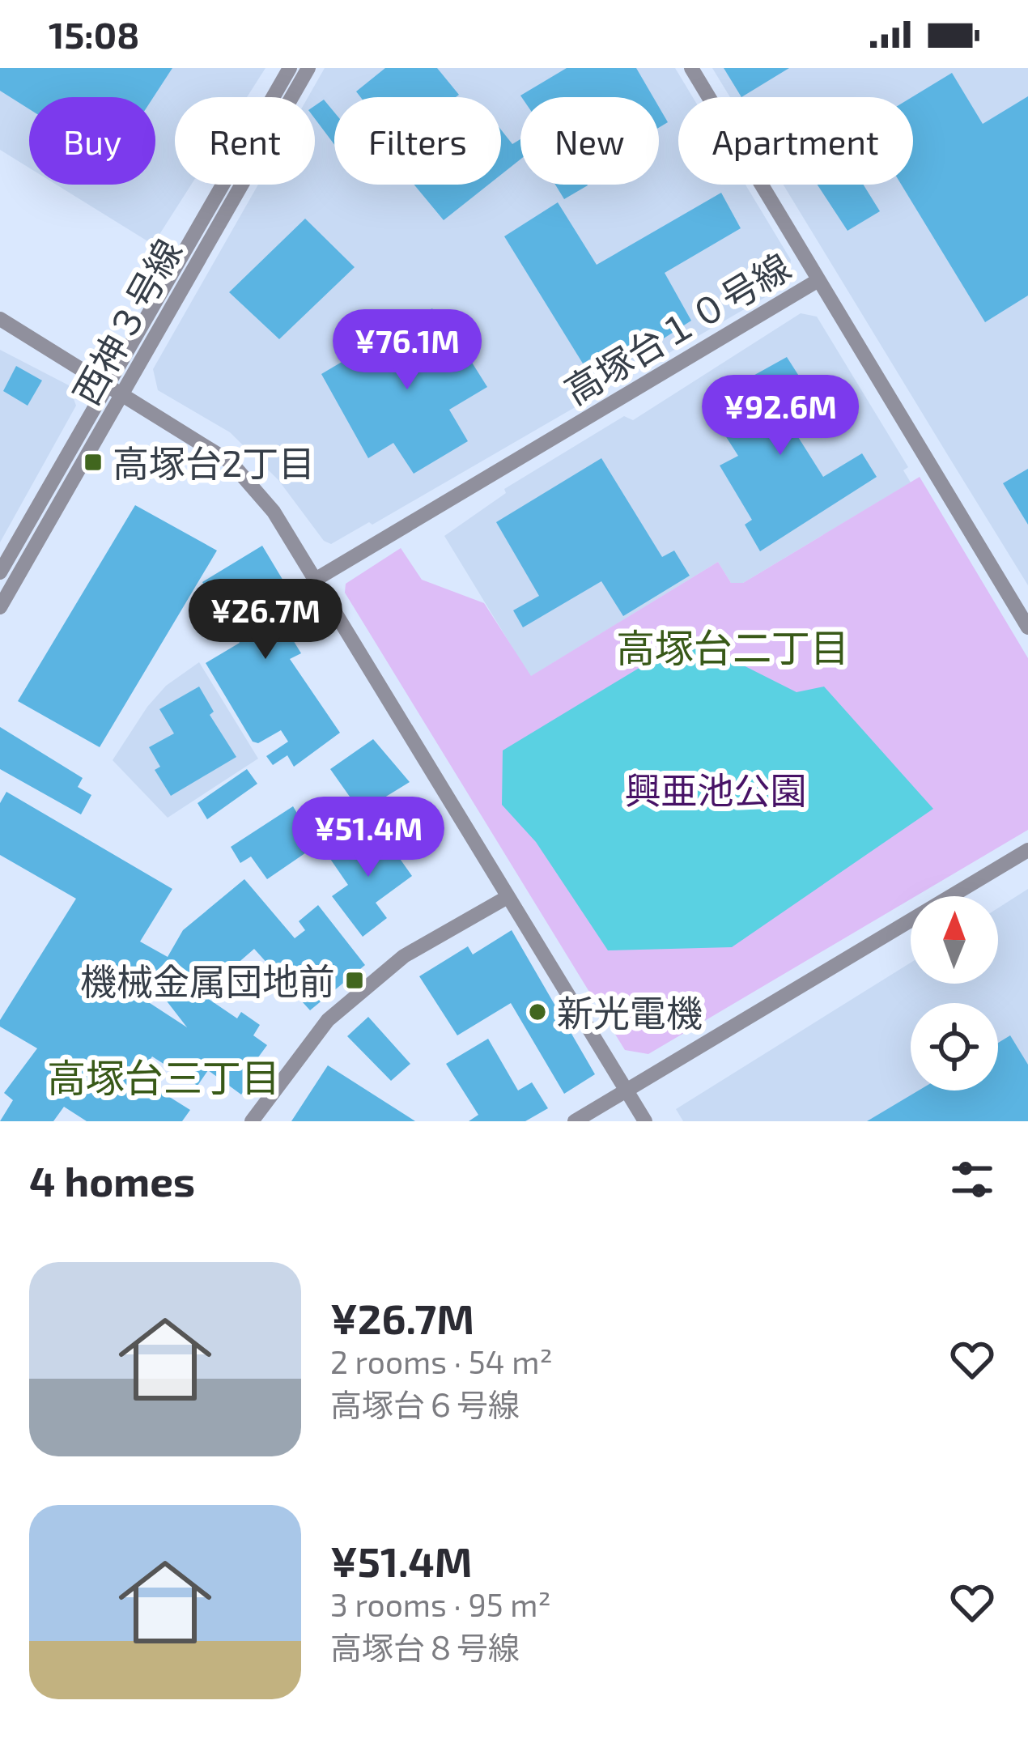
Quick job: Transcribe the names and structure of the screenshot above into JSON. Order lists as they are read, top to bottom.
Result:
{
  "streets": {
    "street": ["西神３号線", "高塚台１０号線"]
  },
  "districts": ["高塚台二丁目", "高塚台三丁目"],
  "parks": ["興亜池公園"],
  "places": {
    "transit": ["高塚台2丁目", "機械金属団地前"],
    "other": ["新光電機"]
  },
  "north": "top",
  "page": {
    "status": "15:08",
    "chip": [
      "Buy",
      "Rent",
      "Filters",
      "New",
      "Apartment"
    ],
    "price": [
      "¥76.1M",
      "¥92.6M",
      "¥26.7M",
      "¥51.4M"
    ],
    "heading": "4 homes",
    "list": [
      {
        "name": "¥26.7M",
        "note": "2 rooms · 54 m² · 高塚台６号線"
      },
      {
        "name": "¥51.4M",
        "note": "3 rooms · 95 m² · 高塚台８号線"
      }
    ]
  }
}
